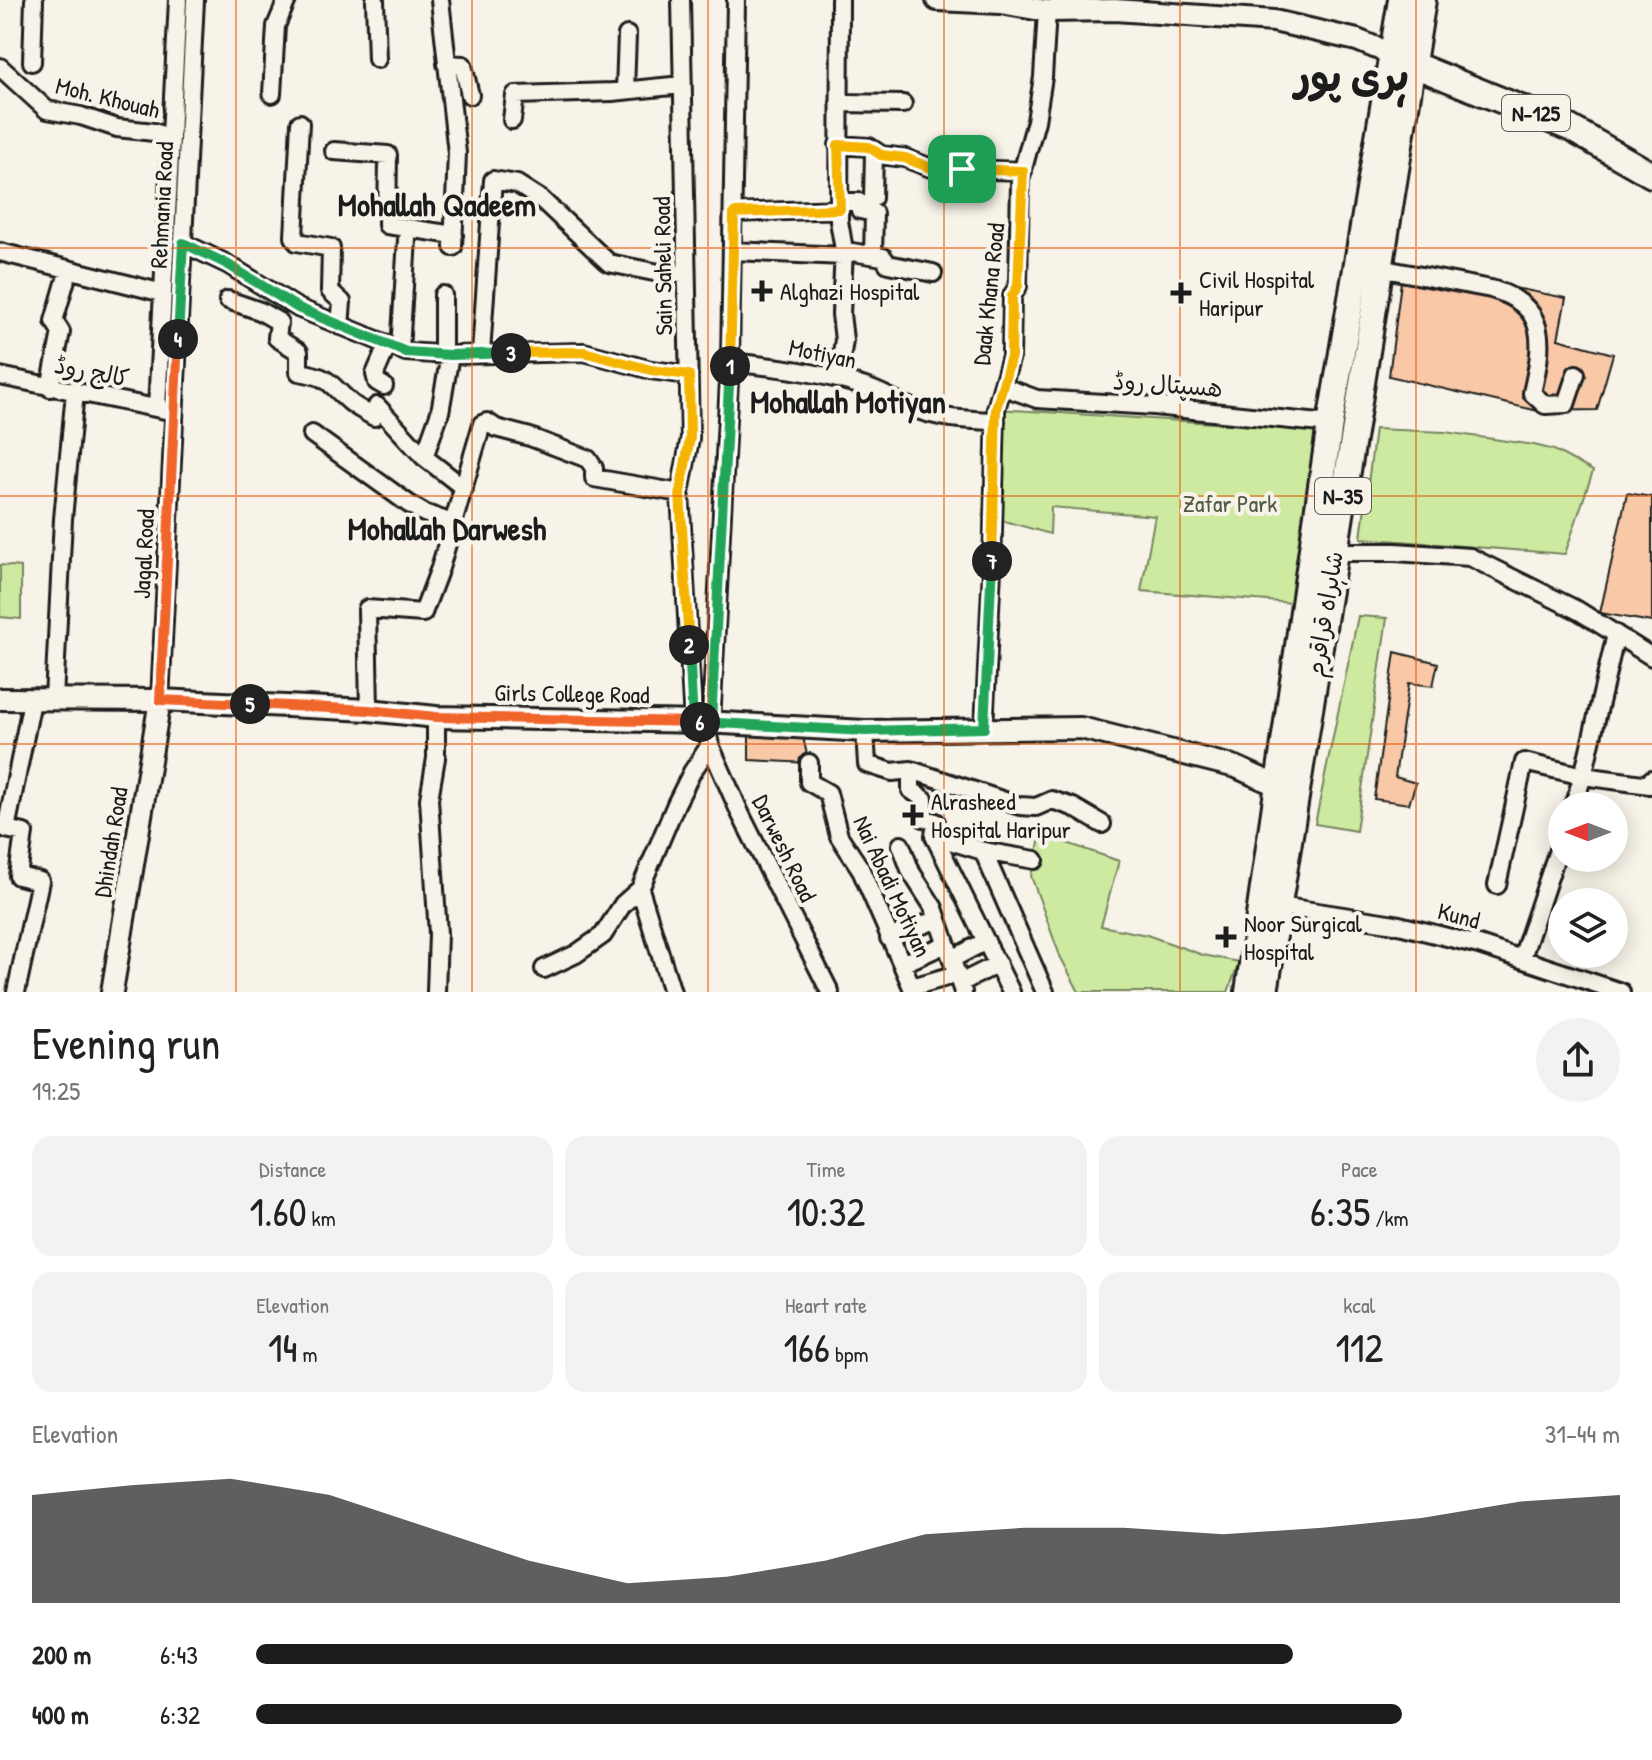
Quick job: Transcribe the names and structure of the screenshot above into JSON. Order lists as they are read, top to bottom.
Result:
{
  "streets": {
    "highway": ["N-125", "N-35", "شاہراہ قراقرم"],
    "main road": ["Girls College Road", "Dhindah Road"],
    "street": [
      "Moh. Khouah",
      "Rehmania Road",
      "Sain Saheli Road",
      "Daak Khana Road",
      "Motiyan",
      "کالج روڈ",
      "ھسپتال روڈ",
      "Jagal Road",
      "Darwesh Road",
      "Nai Abadi Motiyan",
      "Kund"
    ]
  },
  "crossings": [
    ["N-125", "شاہراہ قراقرم"],
    ["Rehmania Road", "کالج روڈ"],
    ["Rehmania Road", "Jagal Road"],
    ["Sain Saheli Road", "Girls College Road"],
    ["Sain Saheli Road", "Darwesh Road"],
    ["Daak Khana Road", "Motiyan"],
    ["Daak Khana Road", "ھسپتال روڈ"],
    ["Daak Khana Road", "Girls College Road"],
    ["کالج روڈ", "Jagal Road"],
    ["ھسپتال روڈ", "شاہراہ قراقرم"],
    ["Jagal Road", "Girls College Road"],
    ["Jagal Road", "Dhindah Road"],
    ["شاہراہ قراقرم", "Girls College Road"],
    ["شاہراہ قراقرم", "Kund"],
    ["Girls College Road", "Dhindah Road"],
    ["Girls College Road", "Darwesh Road"]
  ],
  "districts": [
    "ہری پور",
    "Mohallah Qadeem",
    "Mohallah Motiyan",
    "Mohallah Darwesh"
  ],
  "parks": ["Zafar Park"],
  "places": {
    "health": [
      "Alghazi Hospital",
      "Civil Hospital Haripur",
      "Alrasheed Hospital Haripur",
      "Noor Surgical Hospital"
    ]
  },
  "north": "left",
  "page": {
    "pins": [
      "4",
      "3",
      "1",
      "7",
      "2",
      "5",
      "6"
    ],
    "heading": ["Evening run", "19:25"],
    "stats": [
      ["Distance", "1.60 km"],
      ["Time", "10:32"],
      ["Pace", "6:35 /km"],
      ["Elevation", "14 m"],
      ["Heart rate", "166 bpm"],
      ["kcal", "112"]
    ],
    "chart": ["Elevation", "31–44 m"],
    "list": [
      {
        "name": "200 m",
        "note": "6:43"
      },
      {
        "name": "400 m",
        "note": "6:32"
      }
    ]
  }
}
